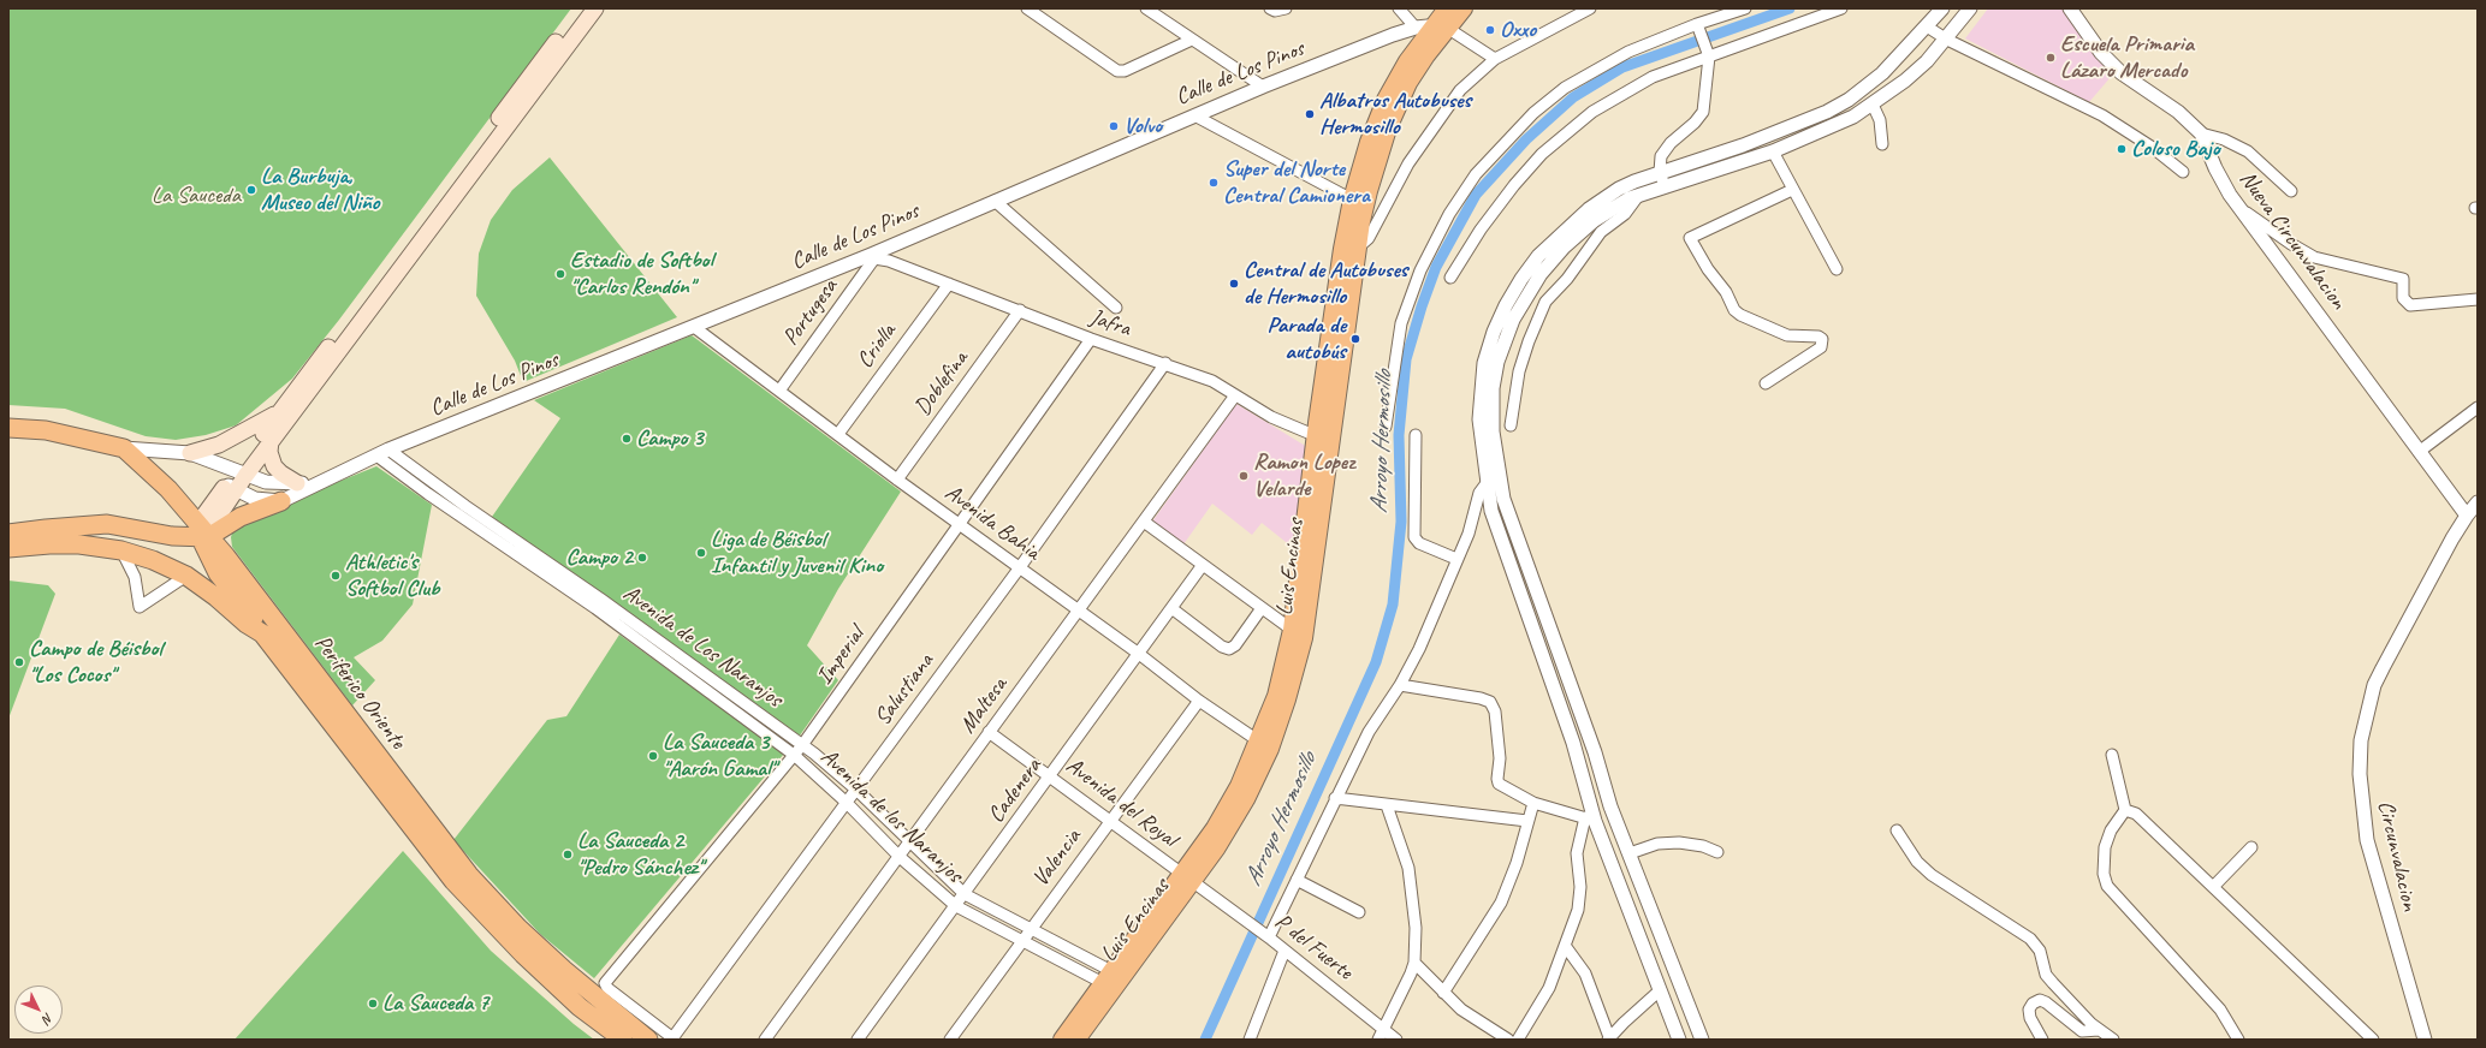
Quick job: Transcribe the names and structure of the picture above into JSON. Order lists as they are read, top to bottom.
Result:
{
  "streets": {
    "highway": ["Periferico Oriente"],
    "main road": ["Luis Encinas"],
    "street": [
      "Calle de Los Pinos",
      "Nueva Circunvalacion",
      "Portugesa",
      "Jafra",
      "Criolla",
      "Doblefina",
      "Avenida Bahia",
      "Avenida de Los Naranjos",
      "Imperial",
      "Salustiana",
      "Maltesa",
      "Cadenera",
      "Avenida del Royal",
      "Avenida de los Naranjos",
      "Circunvalacion",
      "Valencia",
      "P del Fuerte"
    ]
  },
  "crossings": [
    ["Calle de Los Pinos", "Portugesa"],
    ["Calle de Los Pinos", "Jafra"],
    ["Calle de Los Pinos", "Avenida Bahia"],
    ["Calle de Los Pinos", "Avenida de Los Naranjos"],
    ["Nueva Circunvalacion", "Circunvalacion"],
    ["Portugesa", "Jafra"],
    ["Portugesa", "Avenida Bahia"],
    ["Jafra", "Criolla"],
    ["Jafra", "Doblefina"],
    ["Jafra", "Imperial"],
    ["Jafra", "Salustiana"],
    ["Jafra", "Maltesa"],
    ["Criolla", "Avenida Bahia"],
    ["Doblefina", "Avenida Bahia"],
    ["Avenida Bahia", "Imperial"],
    ["Avenida Bahia", "Salustiana"],
    ["Avenida Bahia", "Maltesa"],
    ["Avenida Bahia", "Cadenera"],
    ["Avenida Bahia", "Valencia"],
    ["Luis Encinas", "Avenida de los Naranjos"],
    ["Avenida de Los Naranjos", "Imperial"],
    ["Avenida de Los Naranjos", "Avenida de los Naranjos"],
    ["Imperial", "Salustiana"],
    ["Imperial", "Avenida de los Naranjos"],
    ["Salustiana", "Avenida de los Naranjos"],
    ["Maltesa", "Avenida del Royal"],
    ["Maltesa", "Avenida de los Naranjos"],
    ["Cadenera", "Avenida del Royal"],
    ["Cadenera", "Avenida de los Naranjos"],
    ["Avenida del Royal", "Valencia"],
    ["Avenida del Royal", "P del Fuerte"],
    ["Avenida de los Naranjos", "Valencia"]
  ],
  "water": ["Arroyo Hermosillo"],
  "parks": ["La Sauceda"],
  "places": [
    "Oxxo",
    "Escuela Primaria Lázaro Mercado",
    "Albatros Autobuses Hermosillo",
    "Volvo",
    "Coloso Bajo",
    "Super del Norte Central Camionera",
    "La Burbuja, Museo del Niño",
    "Estadio de Softbol \"Carlos Rendón\"",
    "Central de Autobuses de Hermosillo",
    "Parada de autobús",
    "Campo 3",
    "Ramon Lopez Velarde",
    "Liga de Béisbol Infantil y Juvenil Kino",
    "Campo 2",
    "Athletic's Softbol Club",
    "Campo de Béisbol \"Los Cocos\"",
    "La Sauceda 3 \"Aarón Gamal\"",
    "La Sauceda 2 \"Pedro Sánchez\"",
    "La Sauceda 7"
  ],
  "north": "bottom right"
}
